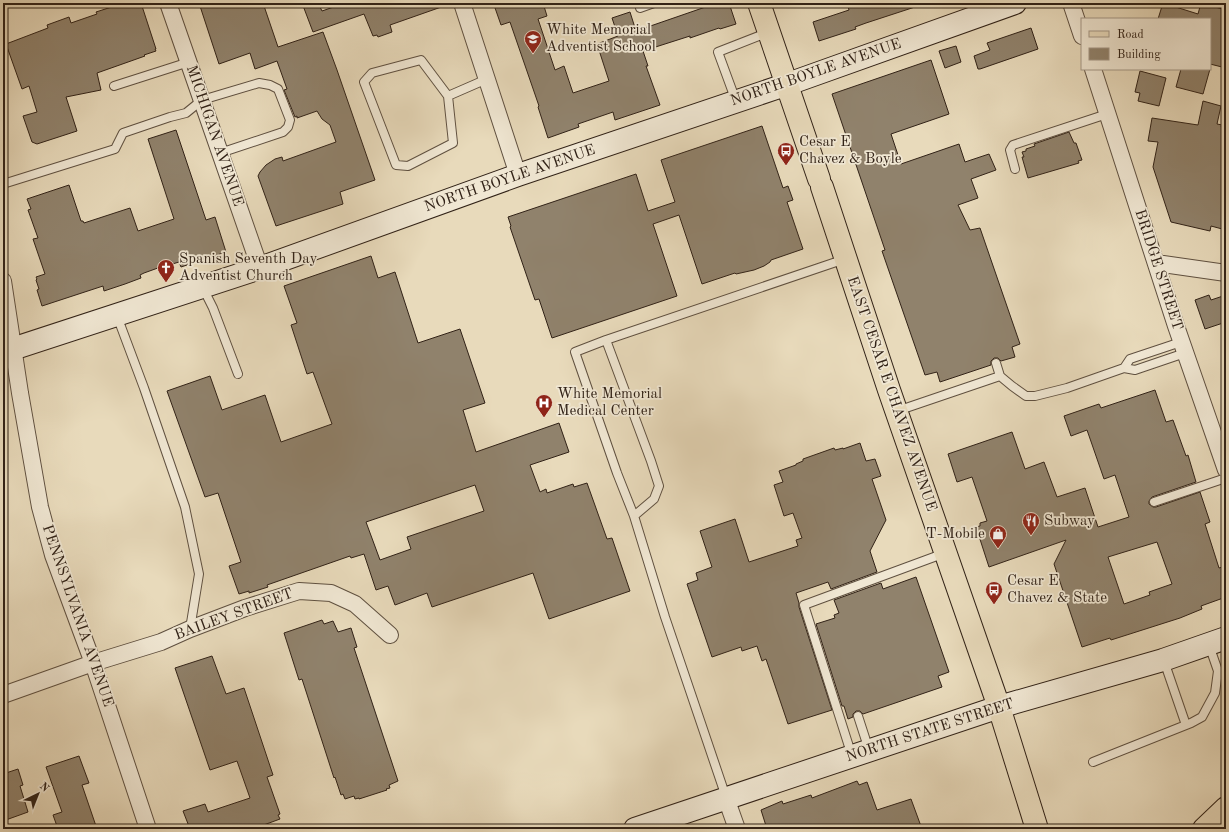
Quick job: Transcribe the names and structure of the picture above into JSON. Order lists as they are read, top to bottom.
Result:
{
  "streets": {
    "main road": ["NORTH BOYLE AVENUE", "EAST CESAR E CHAVEZ AVENUE", "NORTH STATE STREET"],
    "street": [
      "MICHIGAN AVENUE",
      "BRIDGE STREET",
      "BAILEY STREET",
      "PENNSYLVANIA AVENUE"
    ]
  },
  "crossings": [
    ["NORTH BOYLE AVENUE", "MICHIGAN AVENUE"],
    ["NORTH BOYLE AVENUE", "EAST CESAR E CHAVEZ AVENUE"],
    ["NORTH BOYLE AVENUE", "PENNSYLVANIA AVENUE"],
    ["EAST CESAR E CHAVEZ AVENUE", "NORTH STATE STREET"],
    ["BAILEY STREET", "PENNSYLVANIA AVENUE"]
  ],
  "places": {
    "school or university": ["White Memorial Adventist School"],
    "bus stop": ["Cesar E Chavez & Boyle", "Cesar E Chavez & State"],
    "church": ["Spanish Seventh Day Adventist Church"],
    "hospital": ["White Memorial Medical Center"],
    "restaurant": ["Subway"],
    "shop": ["T-Mobile"]
  },
  "legend": ["Road", "Building"],
  "north": "top right"
}
